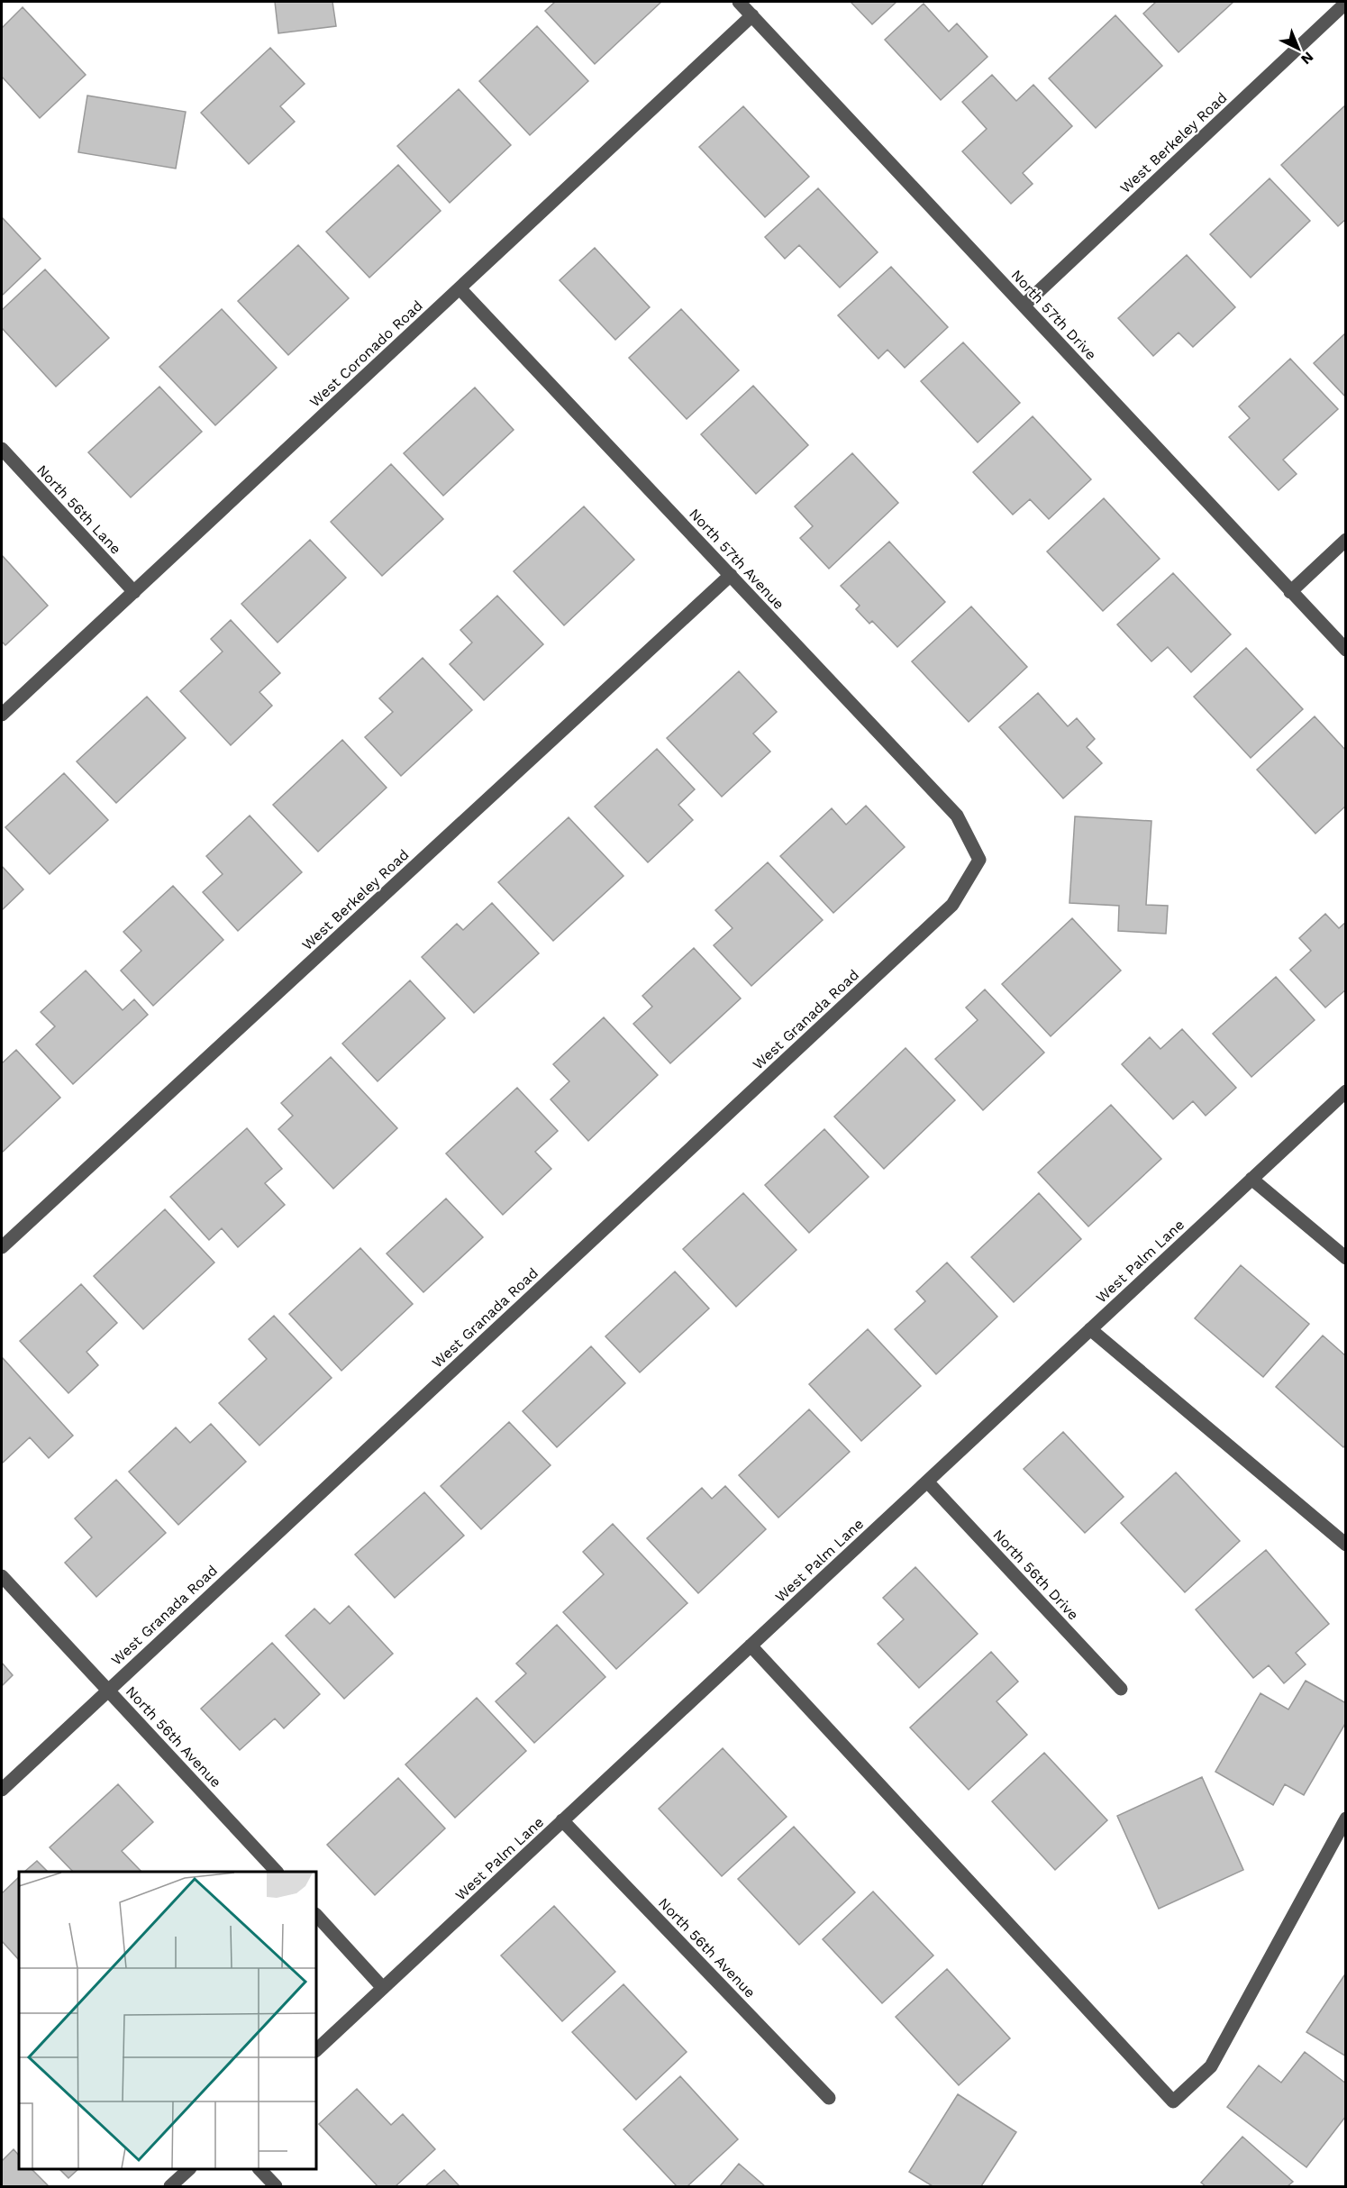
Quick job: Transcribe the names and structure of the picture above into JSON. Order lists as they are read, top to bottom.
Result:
{
  "streets": {
    "street": [
      "West Berkeley Road",
      "North 57th Drive",
      "West Coronado Road",
      "North 56th Lane",
      "North 57th Avenue",
      "West Granada Road",
      "West Palm Lane",
      "North 56th Drive",
      "North 56th Avenue"
    ]
  },
  "crossings": [
    ["West Berkeley Road", "North 57th Drive"],
    ["West Berkeley Road", "North 57th Avenue"],
    ["North 57th Drive", "West Coronado Road"],
    ["West Coronado Road", "North 56th Lane"],
    ["West Coronado Road", "North 57th Avenue"],
    ["North 57th Avenue", "West Granada Road"],
    ["West Granada Road", "North 56th Avenue"],
    ["West Palm Lane", "North 56th Drive"],
    ["West Palm Lane", "North 56th Avenue"]
  ],
  "north": "bottom right"
}
